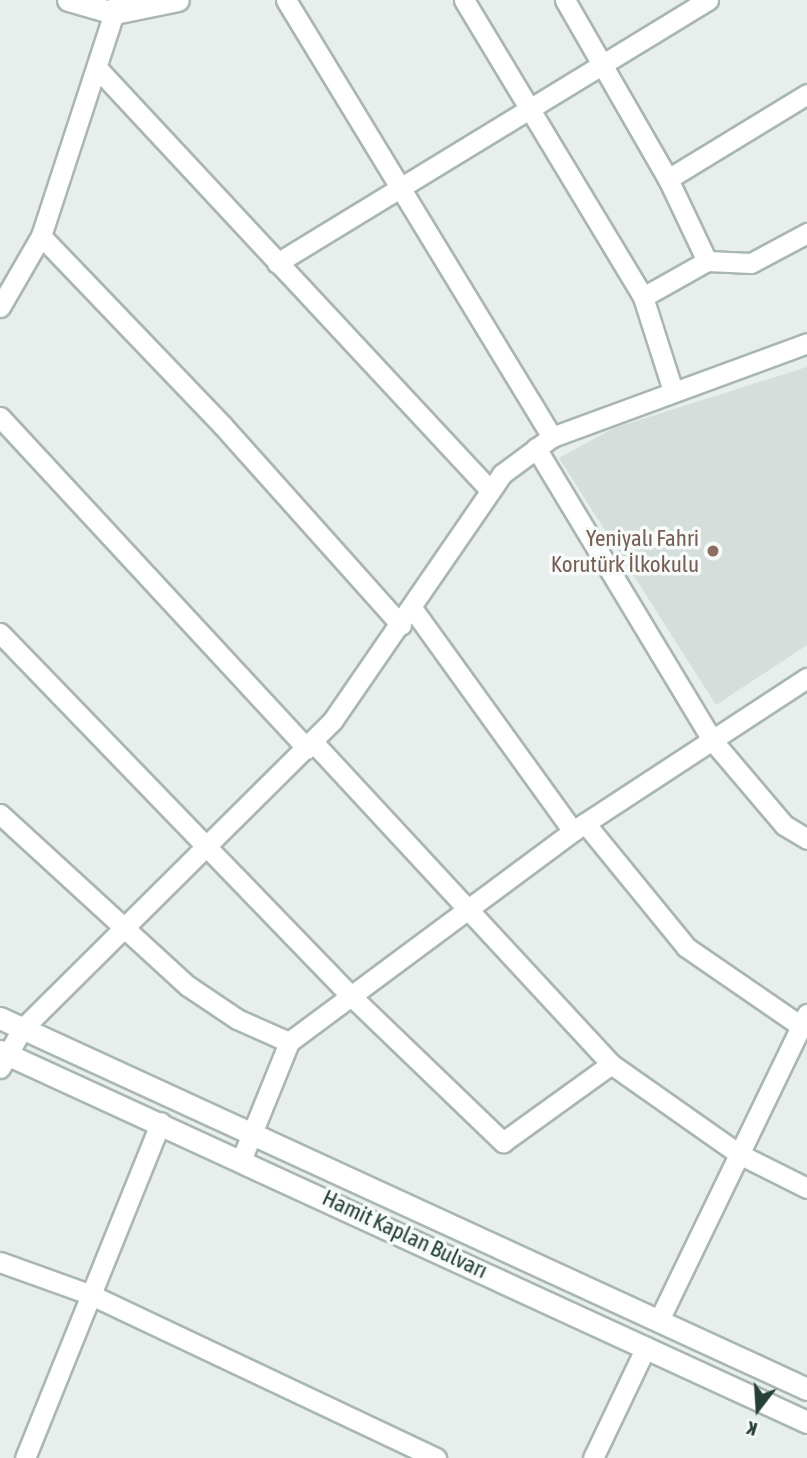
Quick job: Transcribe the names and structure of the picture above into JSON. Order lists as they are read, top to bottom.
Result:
{
  "streets": {
    "main road": ["Hamit Kaplan Bulvarı"]
  },
  "places": ["Yeniyalı Fahri Korutürk İlkokulu"],
  "north": "bottom"
}
